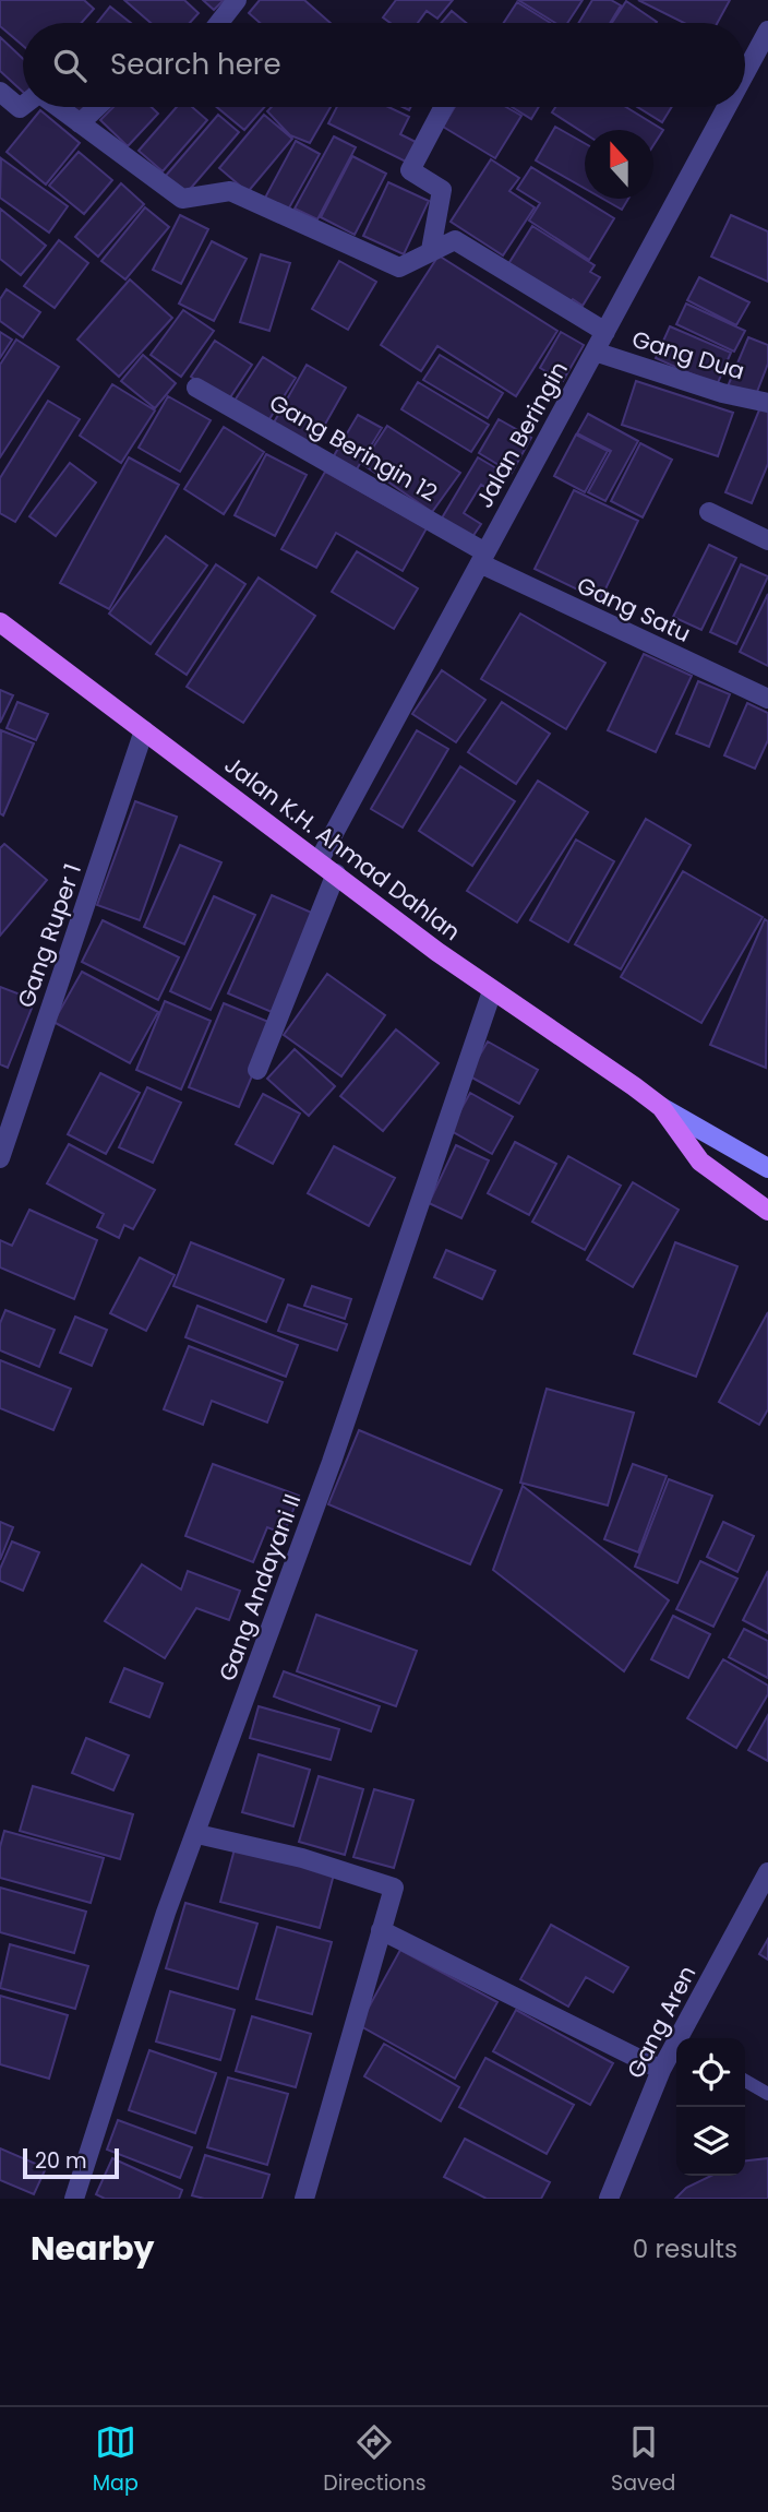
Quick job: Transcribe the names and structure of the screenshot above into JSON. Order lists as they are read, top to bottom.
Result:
{
  "streets": {
    "main road": ["Jalan K.H. Ahmad Dahlan"],
    "street": [
      "Gang Dua",
      "Jalan Beringin",
      "Gang Beringin 12",
      "Gang Satu",
      "Gang Ruper 1",
      "Gang Andayani II",
      "Gang Aren"
    ]
  },
  "crossings": [
    ["Gang Dua", "Jalan Beringin"],
    ["Jalan Beringin", "Gang Beringin 12"],
    ["Jalan Beringin", "Gang Satu"],
    ["Jalan Beringin", "Jalan K.H. Ahmad Dahlan"],
    ["Gang Beringin 12", "Gang Satu"],
    ["Jalan K.H. Ahmad Dahlan", "Gang Ruper 1"],
    ["Jalan K.H. Ahmad Dahlan", "Gang Andayani II"]
  ],
  "scale_bar": "20 m",
  "north": "top",
  "page": {
    "search": "Search here",
    "scale": "20 m",
    "heading": ["Nearby", "0 results"],
    "nav": ["Map", "Directions", "Saved"]
  }
}
